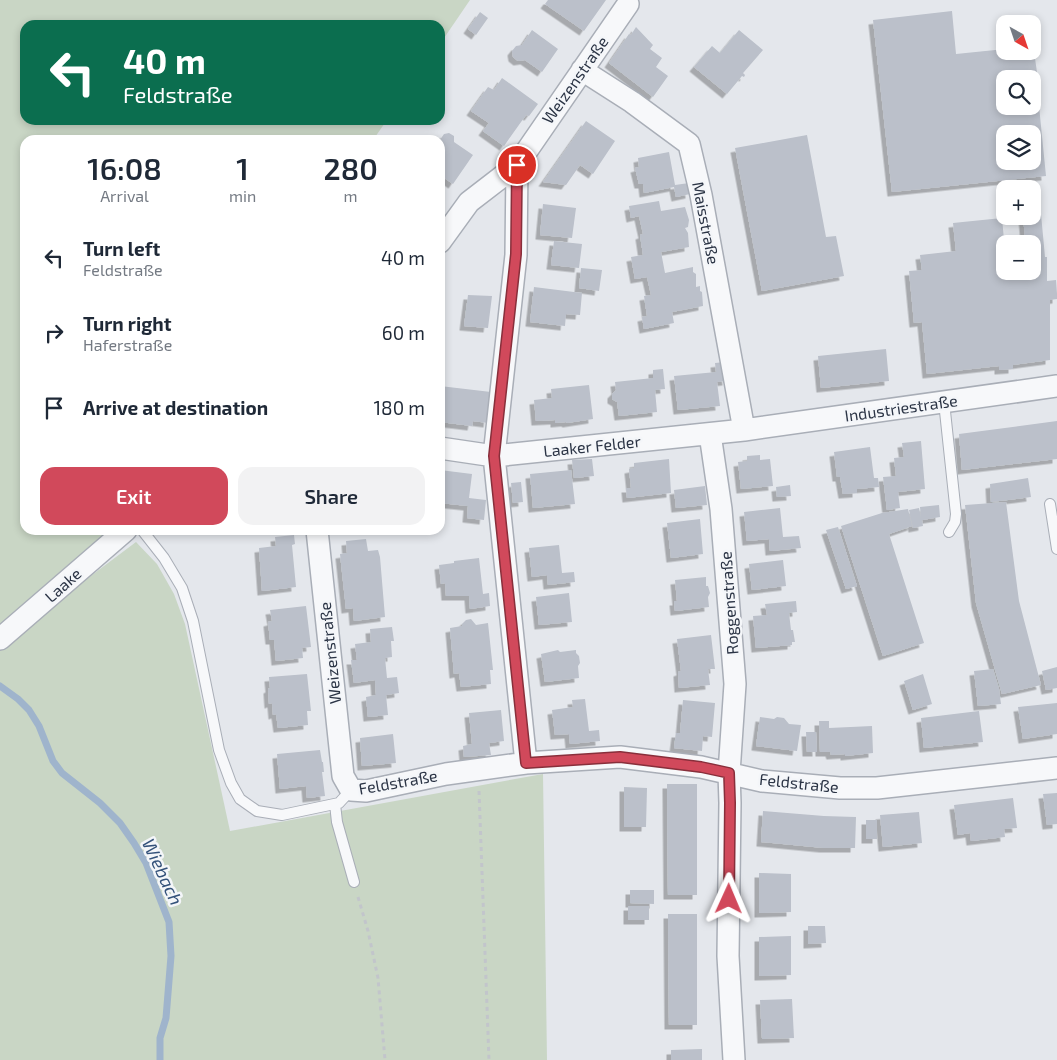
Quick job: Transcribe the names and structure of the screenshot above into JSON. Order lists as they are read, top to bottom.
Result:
{
  "streets": {
    "street": [
      "Weizenstraße",
      "Maisstraße",
      "Industriestraße",
      "Laaker Felder",
      "Laake",
      "Roggenstraße",
      "Feldstraße"
    ]
  },
  "crossings": [
    ["Weizenstraße", "Maisstraße"],
    ["Weizenstraße", "Feldstraße"],
    ["Maisstraße", "Industriestraße"],
    ["Maisstraße", "Laaker Felder"],
    ["Industriestraße", "Laaker Felder"],
    ["Laaker Felder", "Roggenstraße"],
    ["Roggenstraße", "Feldstraße"]
  ],
  "water": ["Wiebach"],
  "north": "bottom right",
  "page": {
    "map_buttons": ["+", "−"],
    "turn": ["40 m", "Feldstraße"],
    "eta": [
      "16:08",
      "Arrival",
      "1",
      "min",
      "280",
      "m"
    ],
    "list": [
      {
        "name": "Turn left",
        "note": "Feldstraße",
        "value": "40 m"
      },
      {
        "name": "Turn right",
        "note": "Haferstraße",
        "value": "60 m"
      },
      {
        "name": "Arrive at destination",
        "value": "180 m"
      }
    ],
    "buttons": ["Exit", "Share"]
  }
}
